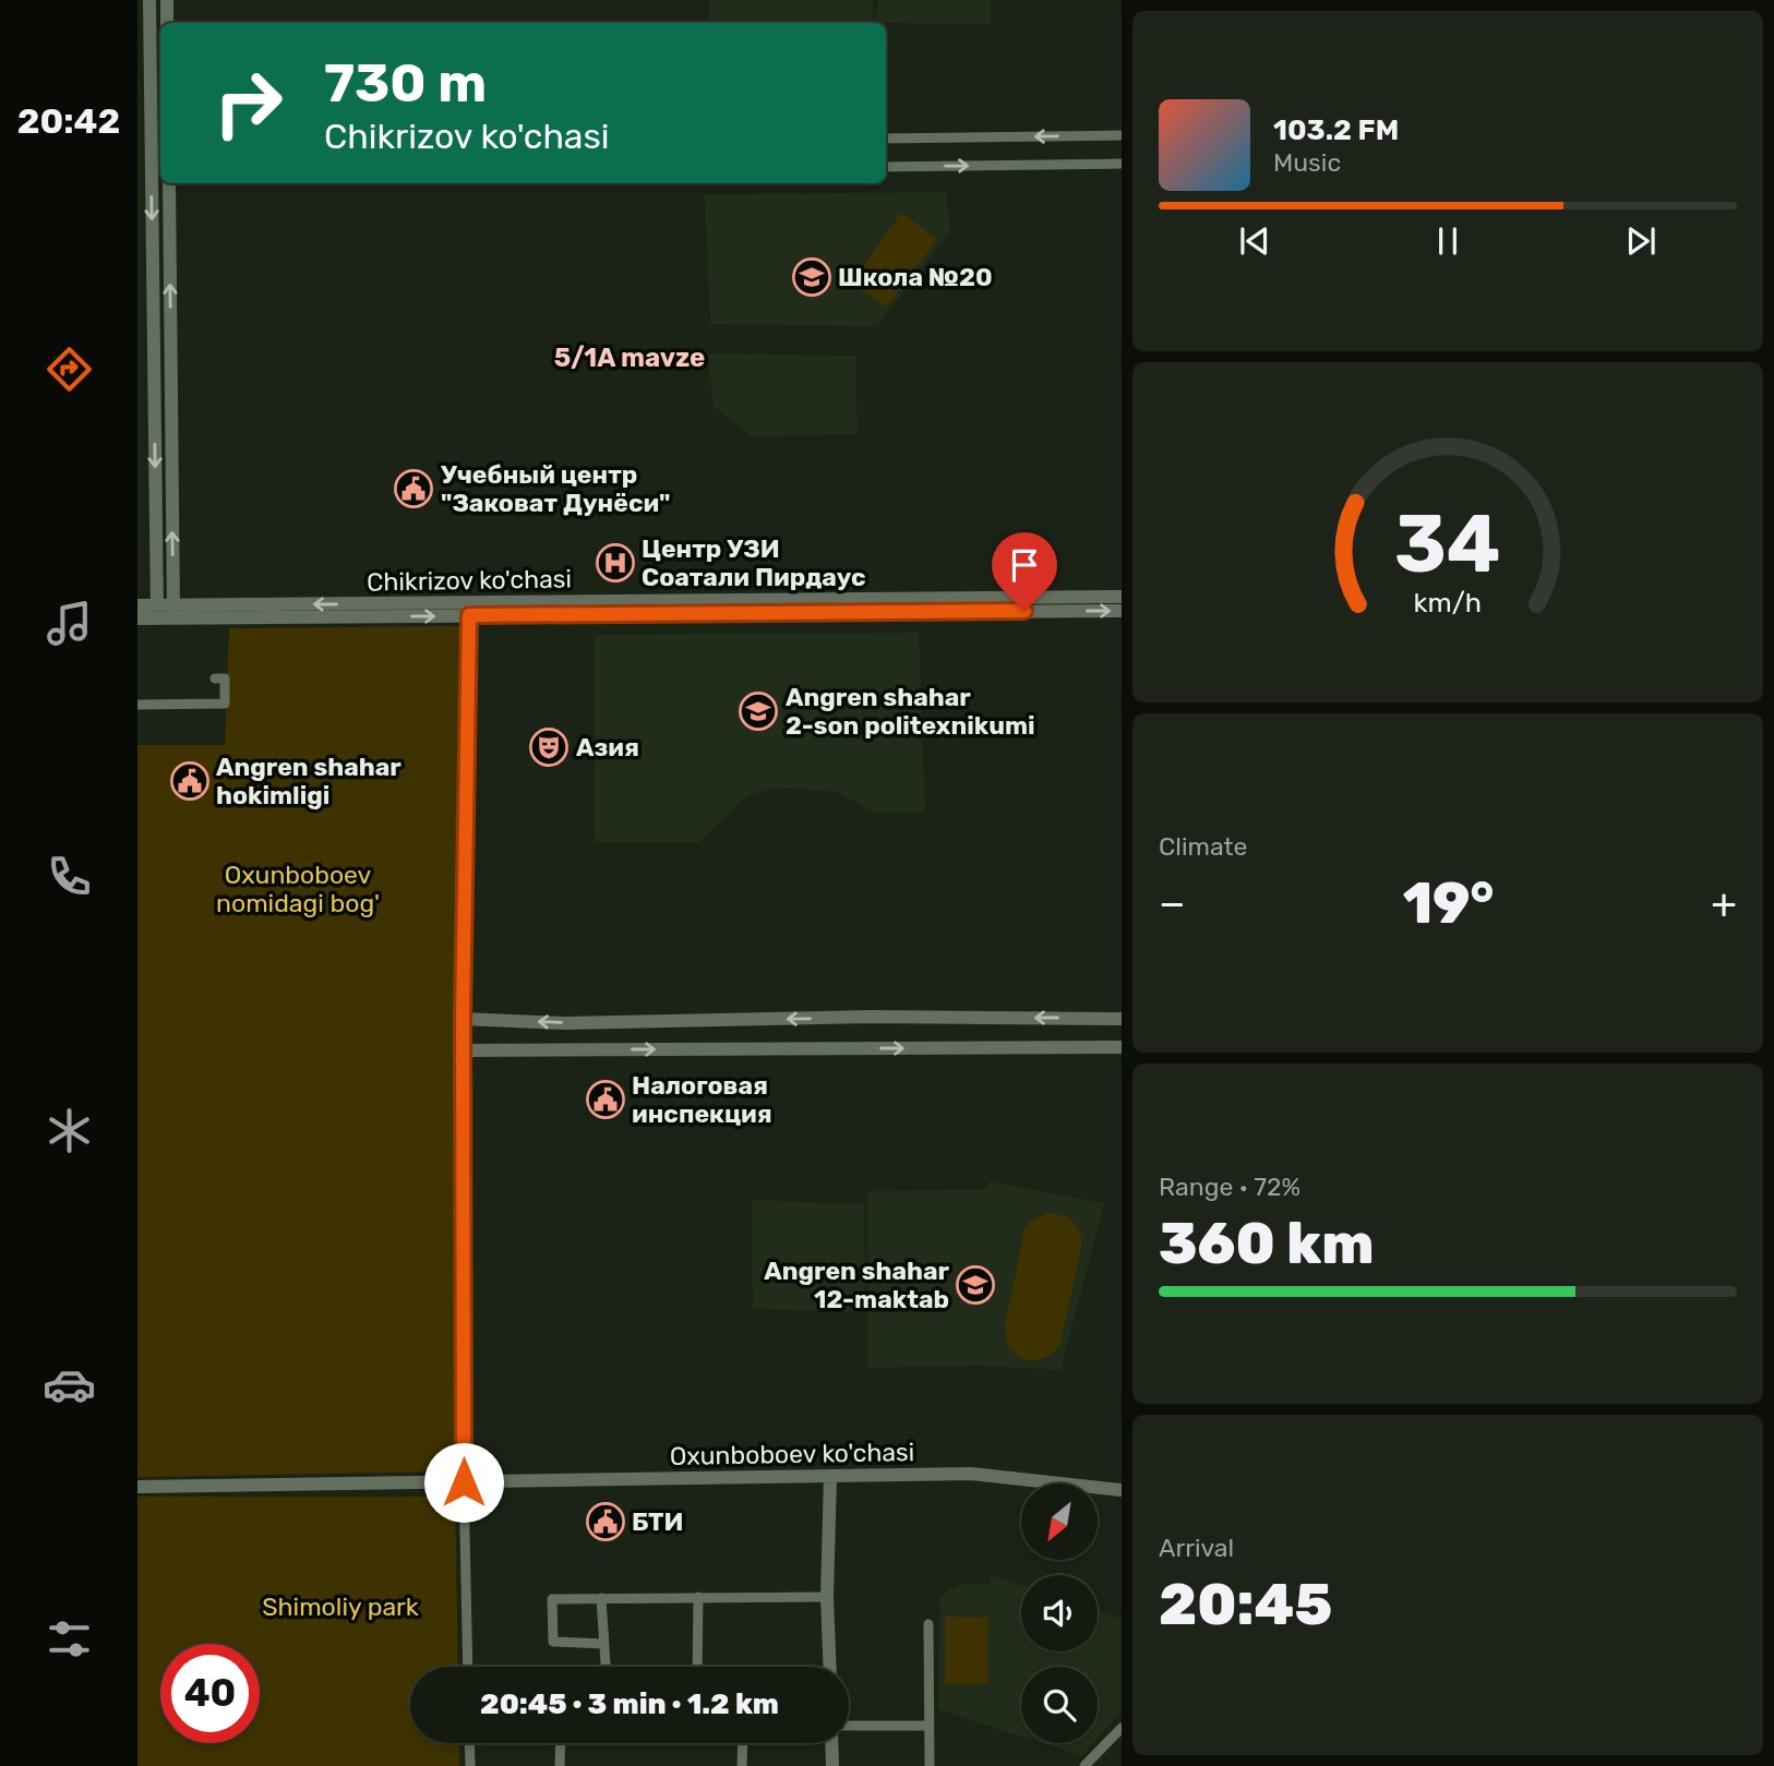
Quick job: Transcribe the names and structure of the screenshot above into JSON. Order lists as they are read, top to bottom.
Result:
{
  "streets": {
    "main road": ["Chikrizov ko'chasi", "Oxunboboev ko'chasi"]
  },
  "districts": ["5/1A mavze"],
  "parks": ["Oxunboboev nomidagi bog'", "Shimoliy park"],
  "places": {
    "school or university": ["Школа №20", "Angren shahar 2-son politexnikumi", "Angren shahar 12-maktab"],
    "public building": [
      "Учебный центр \"Заковат Дунёси\"",
      "Angren shahar hokimligi",
      "Налоговая инспекция",
      "БТИ"
    ],
    "hospital": ["Центр УЗИ Соатали Пирдаус"],
    "theatre": ["Азия"]
  },
  "north": "bottom left",
  "page": {
    "tabs": "20:42",
    "turn": ["730 m", "Chikrizov ko'chasi"],
    "song": ["103.2 FM", "Music"],
    "tile": [
      "Climate",
      ["Range · 72%", "360 km"],
      ["Arrival", "20:45"]
    ],
    "heat": ["−", "19°", "+"],
    "limit": "40",
    "trip": "20:45 · 3 min · 1.2 km",
    "gauge": ["34", "km/h"]
  }
}
